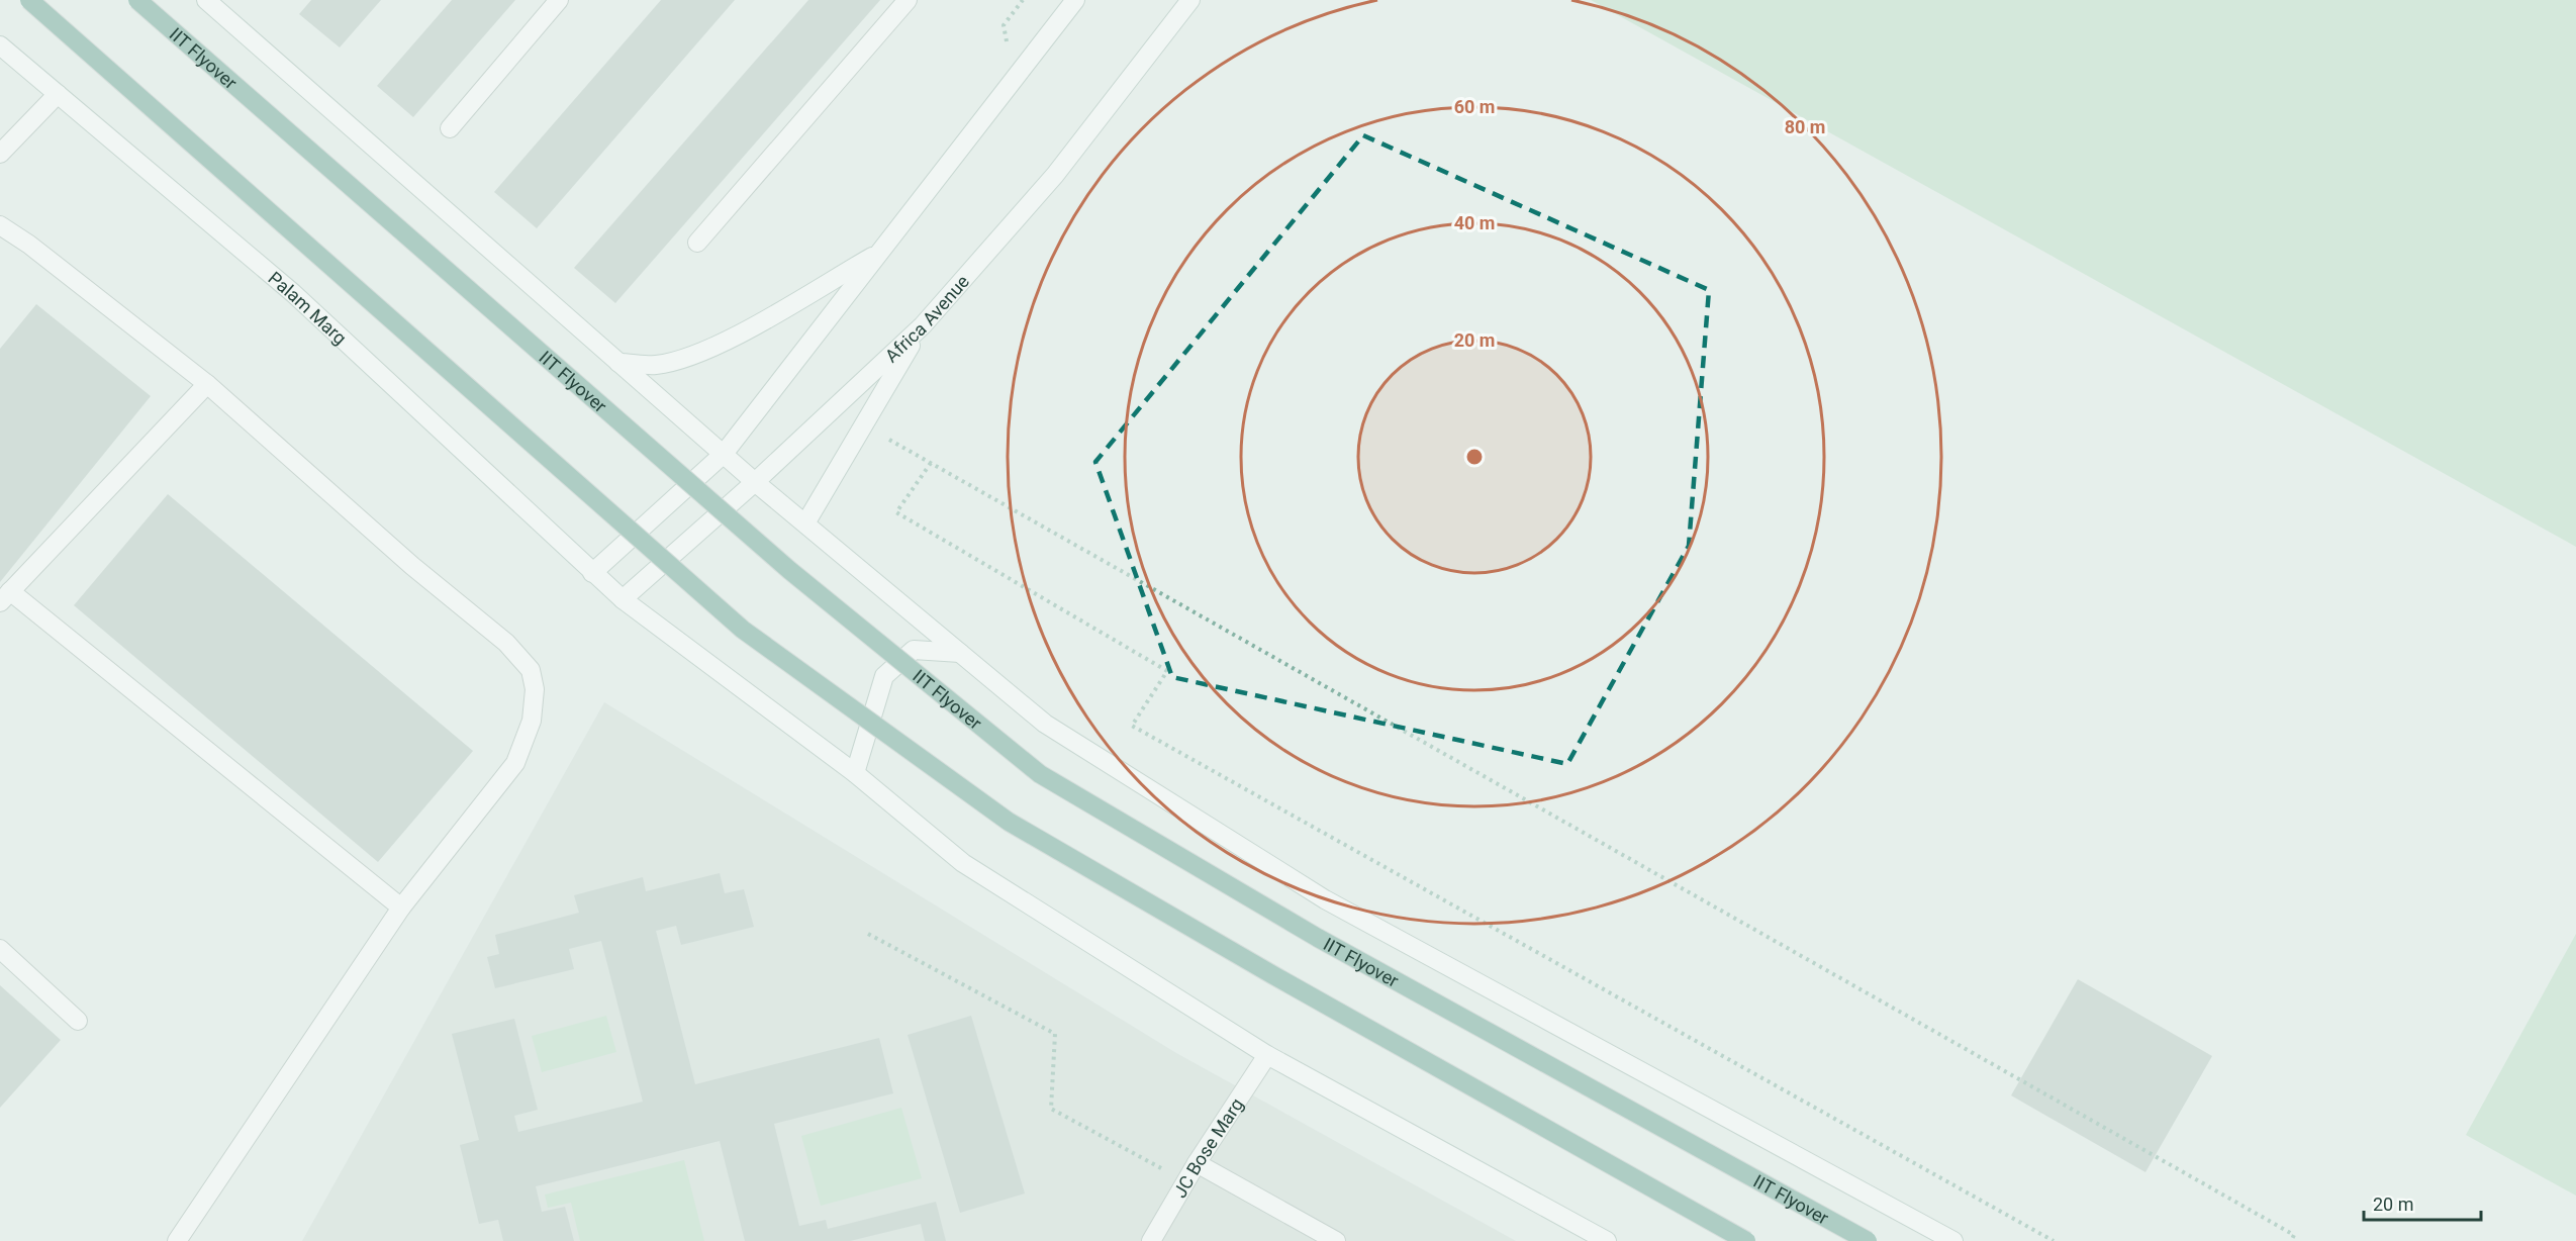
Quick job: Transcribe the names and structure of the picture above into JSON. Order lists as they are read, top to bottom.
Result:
{
  "streets": {
    "main road": [
      "IIT Flyover",
      "Palam Marg",
      "Africa Avenue",
      "JC Bose Marg"
    ]
  },
  "crossings": [
    ["Palam Marg", "Africa Avenue"],
    ["Palam Marg", "JC Bose Marg"]
  ],
  "scale_bar": "20 m",
  "rings": [
    "60 m",
    "80 m",
    "40 m",
    "20 m"
  ]
}
